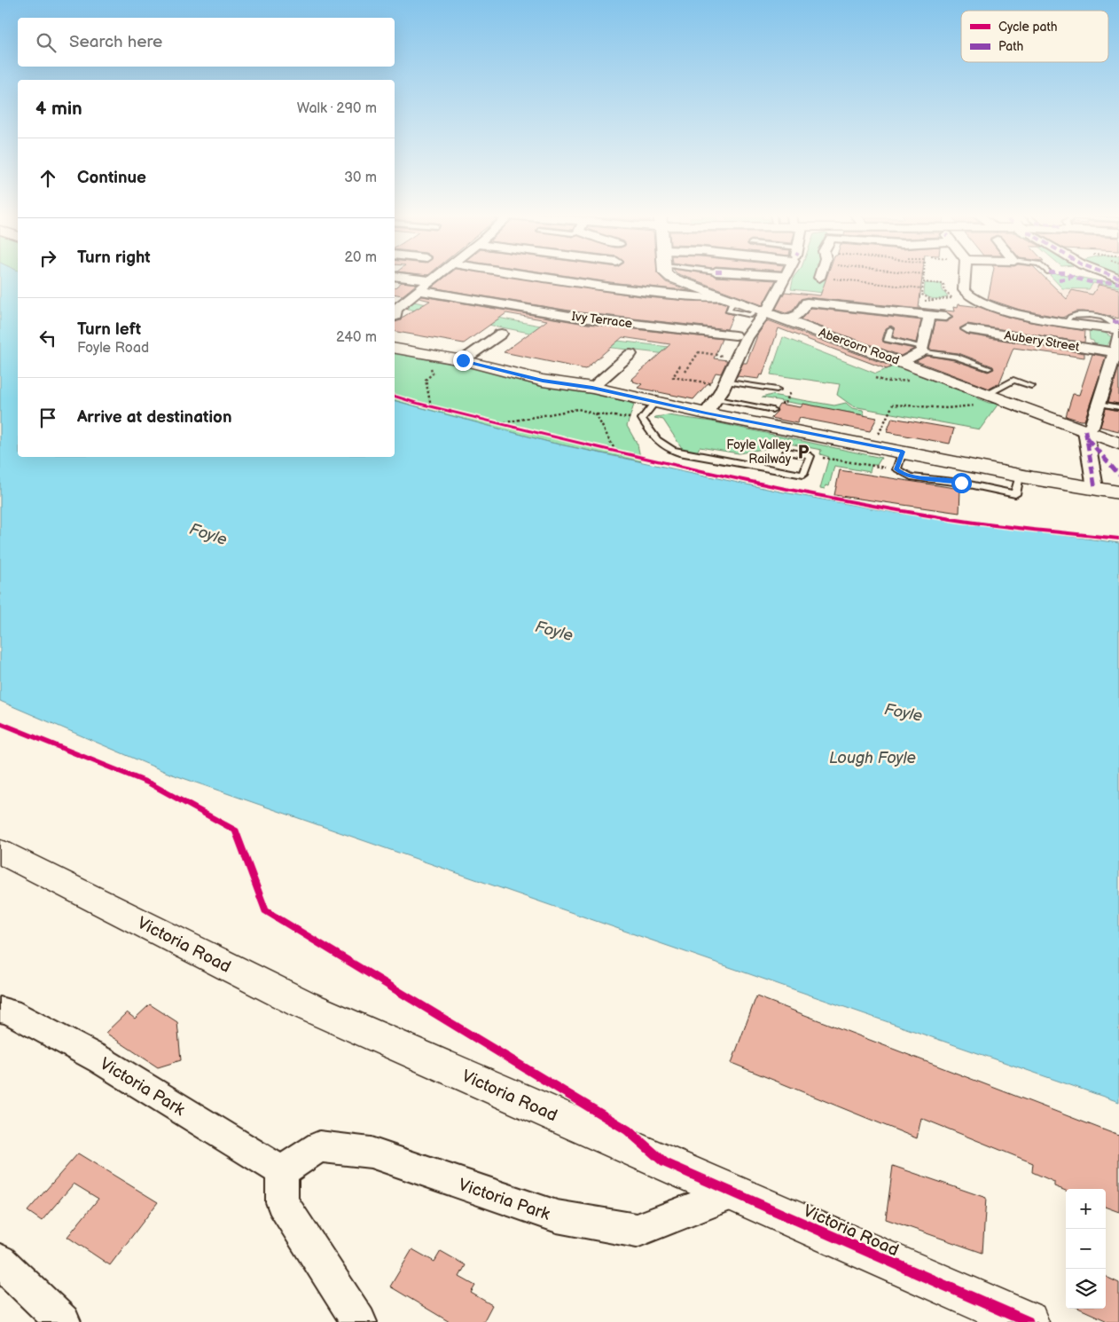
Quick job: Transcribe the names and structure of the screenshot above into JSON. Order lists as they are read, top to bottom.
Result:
{
  "streets": {
    "main road": ["Abercorn Road", "Victoria Road"],
    "street": ["Ivy Terrace", "Aubery Street", "Victoria Park"]
  },
  "crossings": [
    ["Victoria Road", "Victoria Park"]
  ],
  "water": ["Foyle", "Lough Foyle"],
  "places": {
    "parking": ["Foyle Valley Railway"]
  },
  "legend": ["Cycle path", "Path"],
  "page": {
    "search": "Search here",
    "heading": ["4 min", "Walk · 290 m"],
    "list": [
      ["Continue", "30 m"],
      ["Turn right", "20 m"],
      ["Turn left", "Foyle Road", "240 m"],
      "Arrive at destination"
    ],
    "map_buttons": ["+", "−"]
  }
}
